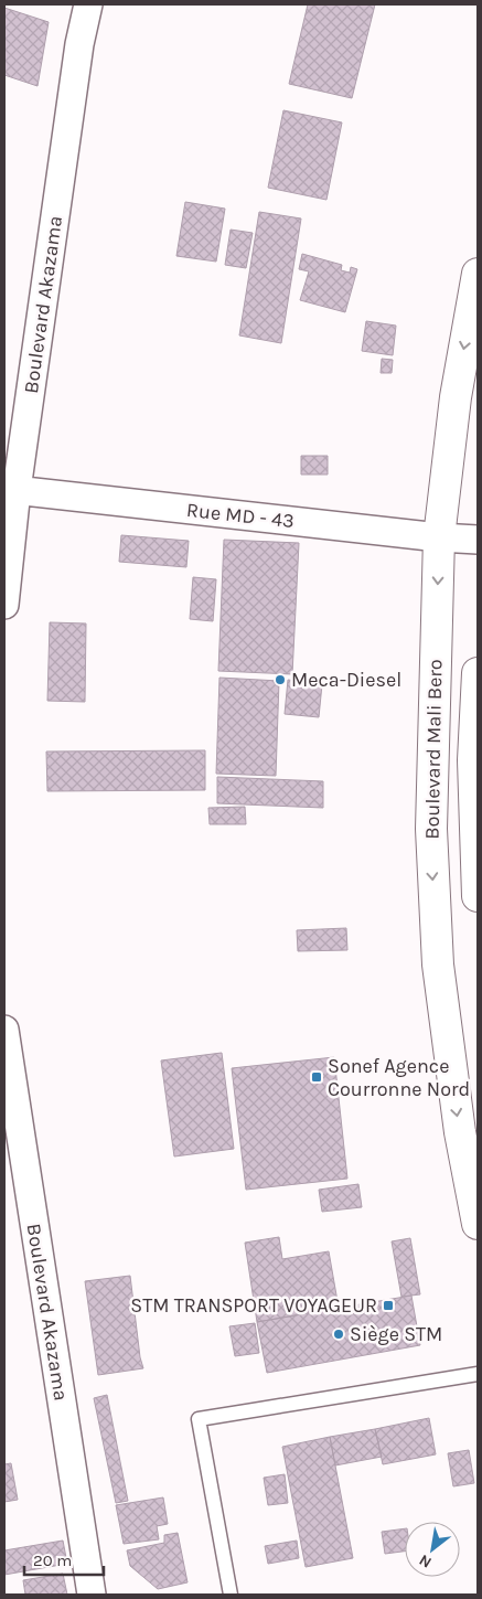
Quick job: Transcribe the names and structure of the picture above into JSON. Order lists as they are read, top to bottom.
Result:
{
  "streets": {
    "main road": ["Boulevard Mali Bero"],
    "street": ["Boulevard Akazama", "Rue MD - 43"]
  },
  "crossings": [
    ["Boulevard Akazama", "Rue MD - 43"],
    ["Rue MD - 43", "Boulevard Mali Bero"]
  ],
  "one_way": ["Boulevard Mali Bero"],
  "places": {
    "other": ["Meca-Diesel", "Siège STM"],
    "transit": ["Sonef Agence Courronne Nord", "STM TRANSPORT VOYAGEUR"]
  },
  "scale_bar": "20 m",
  "north": "bottom left"
}
